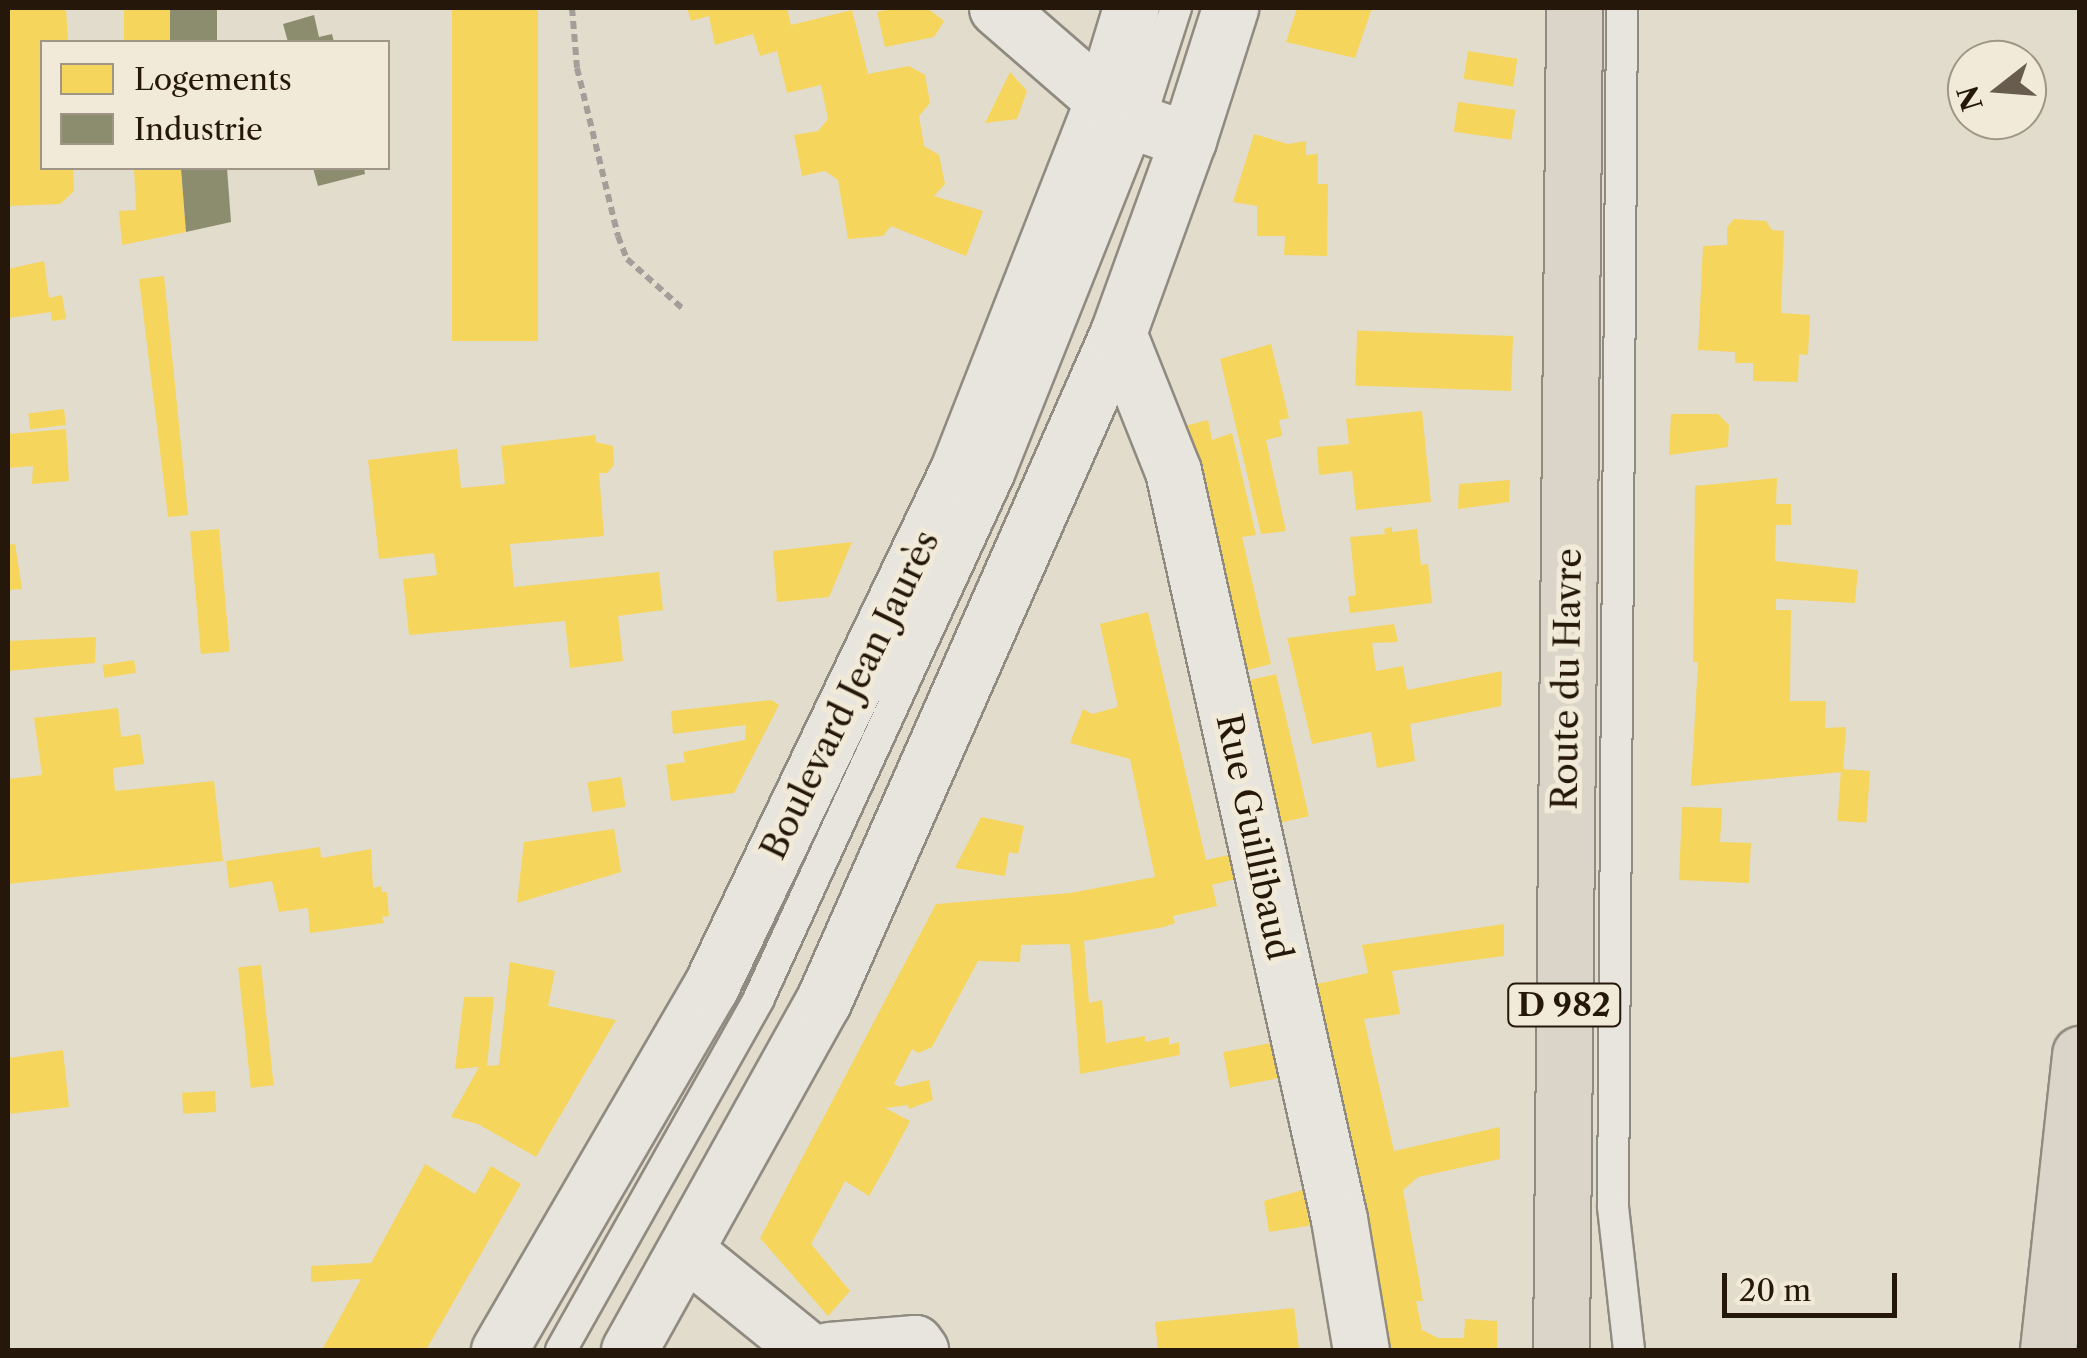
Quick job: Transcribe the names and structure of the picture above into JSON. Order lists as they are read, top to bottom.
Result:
{
  "streets": {
    "main road": [
      "Route du Havre",
      "Boulevard Jean Jaurès",
      "Rue Guillibaud",
      "D 982"
    ]
  },
  "crossings": [
    ["Boulevard Jean Jaurès", "Rue Guillibaud"]
  ],
  "legend": ["Logements", "Industrie"],
  "scale_bar": "20 m",
  "north": "left"
}
